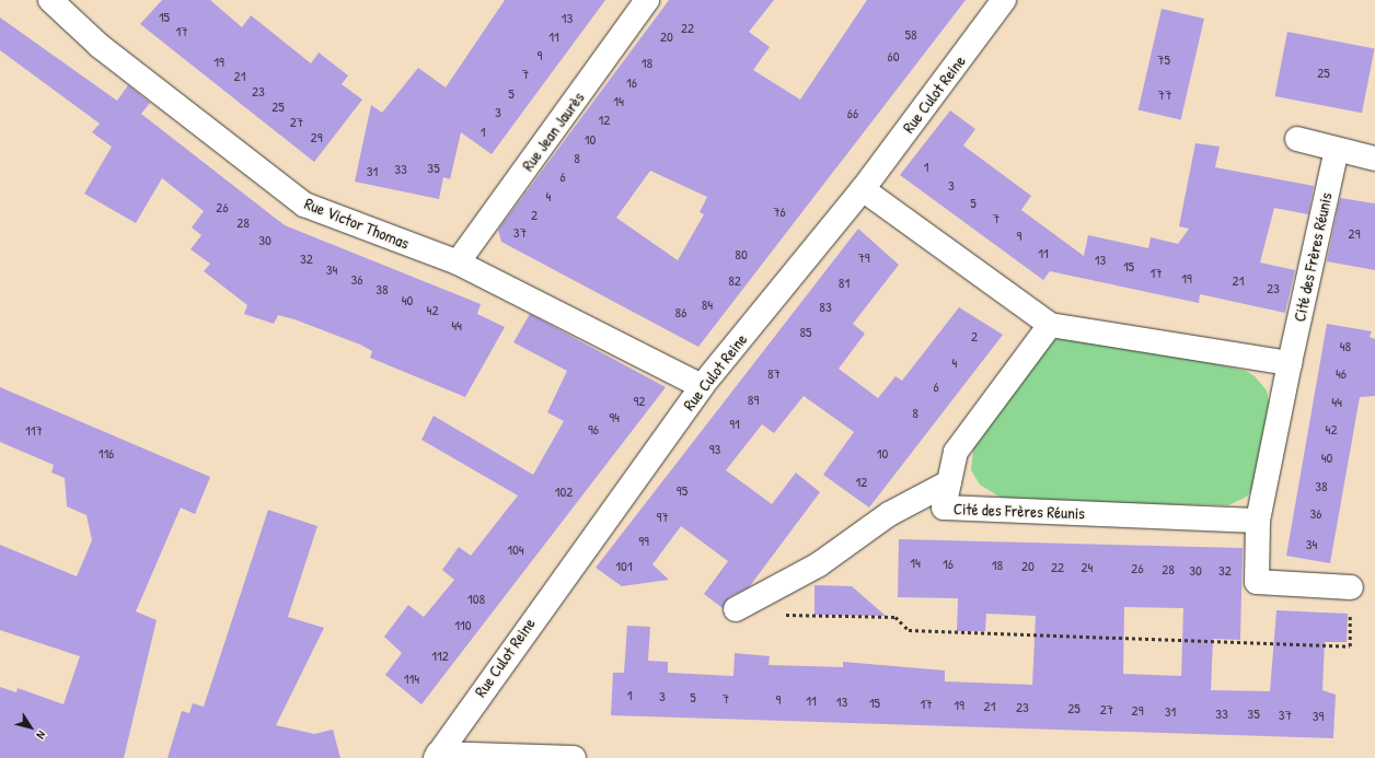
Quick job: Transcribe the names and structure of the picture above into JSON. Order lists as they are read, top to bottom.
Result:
{
  "streets": {
    "street": [
      "Rue Culot Reine",
      "Rue Jean Jaurès",
      "Rue Victor Thomas",
      "Cité des Frères Réunis"
    ]
  },
  "crossings": [
    ["Rue Culot Reine", "Rue Victor Thomas"],
    ["Rue Jean Jaurès", "Rue Victor Thomas"]
  ],
  "house_numbers": [
    "15",
    "13",
    "22",
    "17",
    "58",
    "11",
    "20",
    "9",
    "60",
    "75",
    "19",
    "18",
    "25",
    "7",
    "21",
    "16",
    "23",
    "5",
    "77",
    "14",
    "25",
    "3",
    "66",
    "12",
    "27",
    "1",
    "29",
    "10",
    "8",
    "1",
    "35",
    "33",
    "31",
    "6",
    "3",
    "4",
    "5",
    "26",
    "76",
    "2",
    "7",
    "28",
    "37",
    "29",
    "9",
    "30",
    "11",
    "80",
    "79",
    "32",
    "13",
    "15",
    "34",
    "17",
    "19",
    "36",
    "82",
    "21",
    "81",
    "23",
    "38",
    "40",
    "84",
    "83",
    "42",
    "86",
    "44",
    "85",
    "2",
    "48",
    "4",
    "87",
    "46",
    "6",
    "89",
    "92",
    "44",
    "8",
    "94",
    "91",
    "96",
    "42",
    "117",
    "93",
    "116",
    "10",
    "40",
    "12",
    "38",
    "95",
    "102",
    "36",
    "97",
    "99",
    "34",
    "104",
    "14",
    "16",
    "18",
    "101",
    "20",
    "22",
    "24",
    "26",
    "28",
    "30",
    "32",
    "108",
    "110",
    "112",
    "114",
    "1",
    "3",
    "5",
    "7",
    "9",
    "11",
    "13",
    "15",
    "17",
    "19",
    "21",
    "23",
    "25",
    "27",
    "29",
    "31",
    "33",
    "35",
    "37",
    "39"
  ],
  "north": "bottom right"
}
